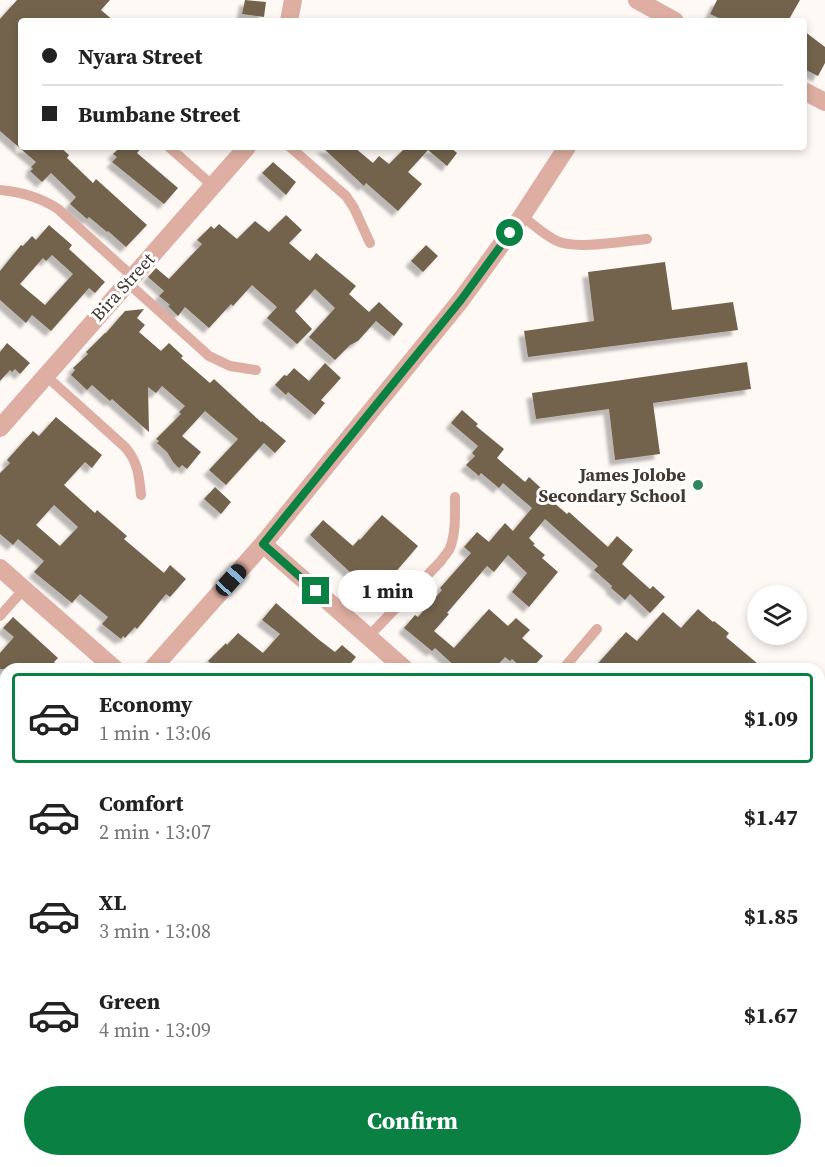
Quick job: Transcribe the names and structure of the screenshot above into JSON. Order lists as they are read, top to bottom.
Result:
{
  "streets": {
    "street": ["Bira Street"]
  },
  "places": ["James Jolobe Secondary School"],
  "page": {
    "banner": ["Nyara Street", "Bumbane Street"],
    "bubble": "1 min",
    "list": [
      {
        "name": "Economy",
        "note": "1 min · 13:06",
        "value": "$1.09"
      },
      {
        "name": "Comfort",
        "note": "2 min · 13:07",
        "value": "$1.47"
      },
      {
        "name": "XL",
        "note": "3 min · 13:08",
        "value": "$1.85"
      },
      {
        "name": "Green",
        "note": "4 min · 13:09",
        "value": "$1.67"
      }
    ],
    "buttons": "Confirm"
  }
}
